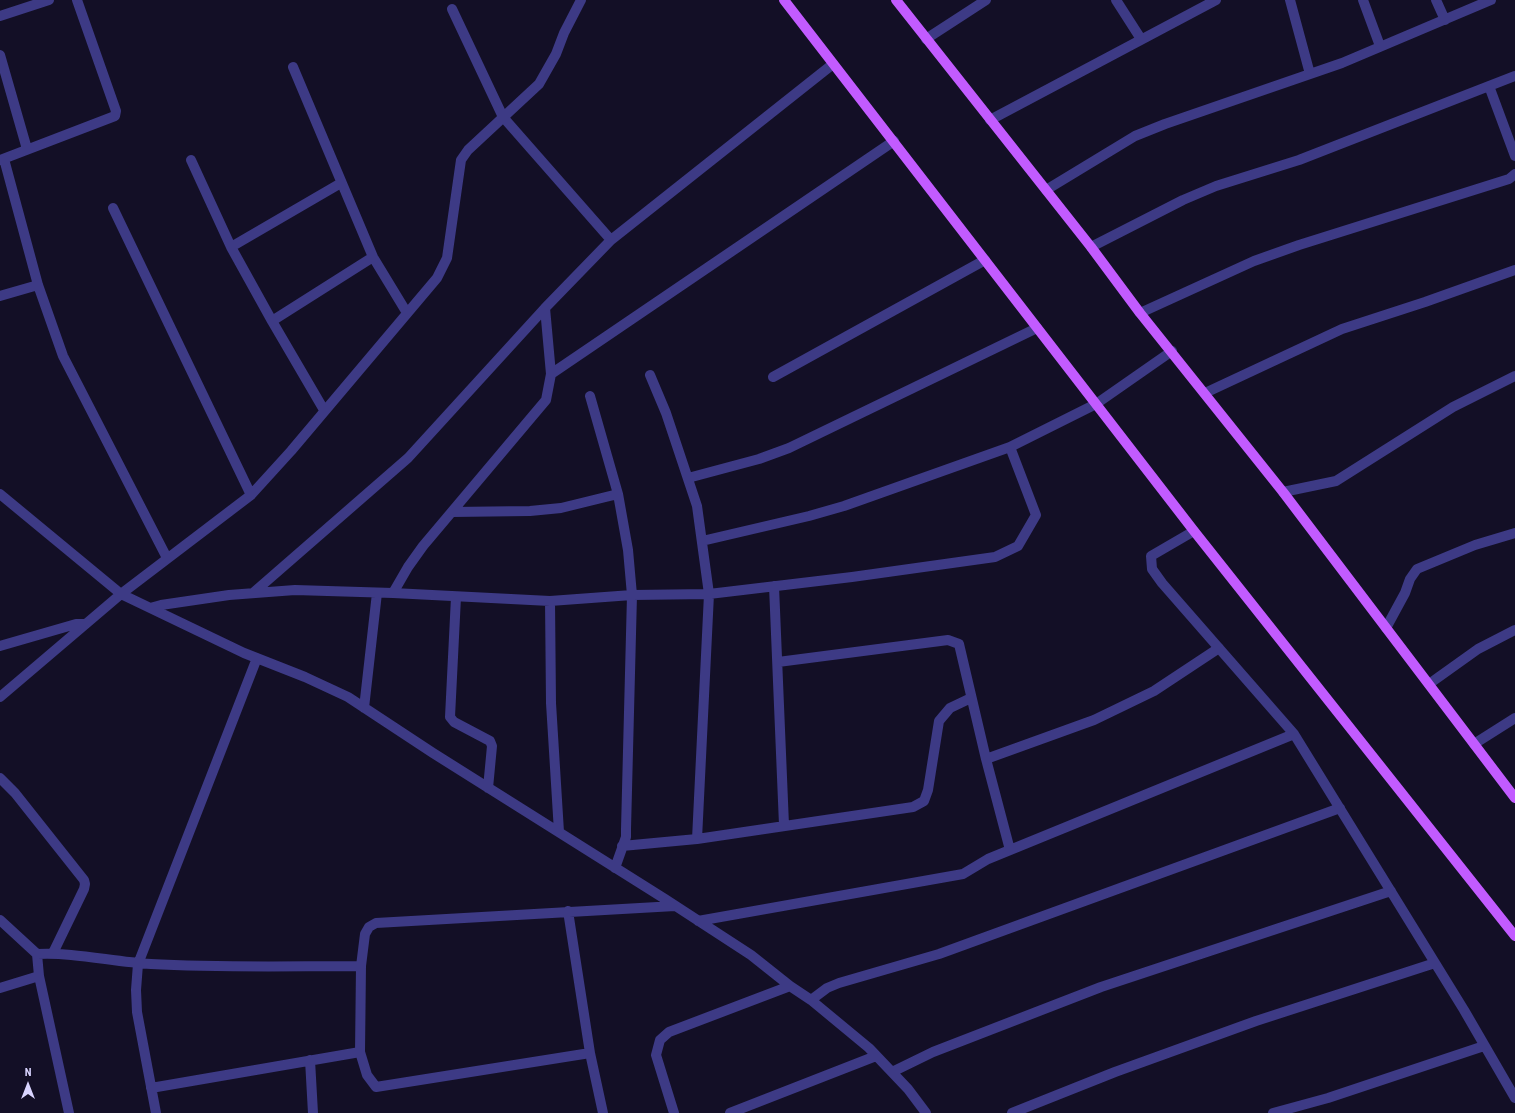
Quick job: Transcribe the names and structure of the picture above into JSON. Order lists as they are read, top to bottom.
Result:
{
  "north": "top"
}
